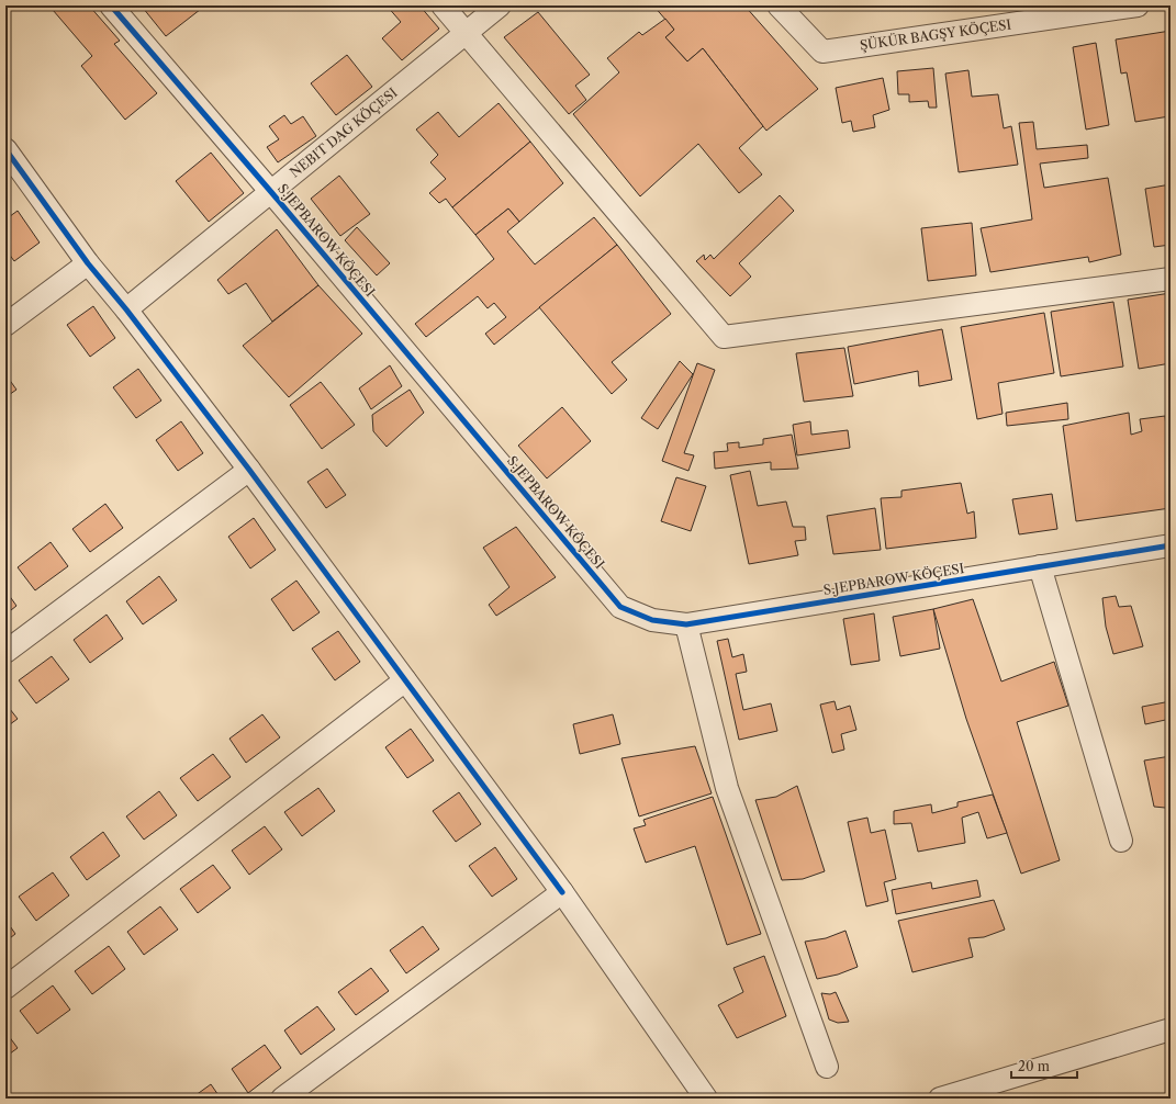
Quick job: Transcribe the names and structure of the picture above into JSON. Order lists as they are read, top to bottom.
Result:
{
  "streets": {
    "street": ["ŞÜKÜR BAGŞY KÖÇESI", "NEBIT DAG KÖÇESI", "S.JEPBAROW KÖÇESI"]
  },
  "crossings": [
    ["NEBIT DAG KÖÇESI", "S.JEPBAROW KÖÇESI"]
  ],
  "scale_bar": "20 m"
}
